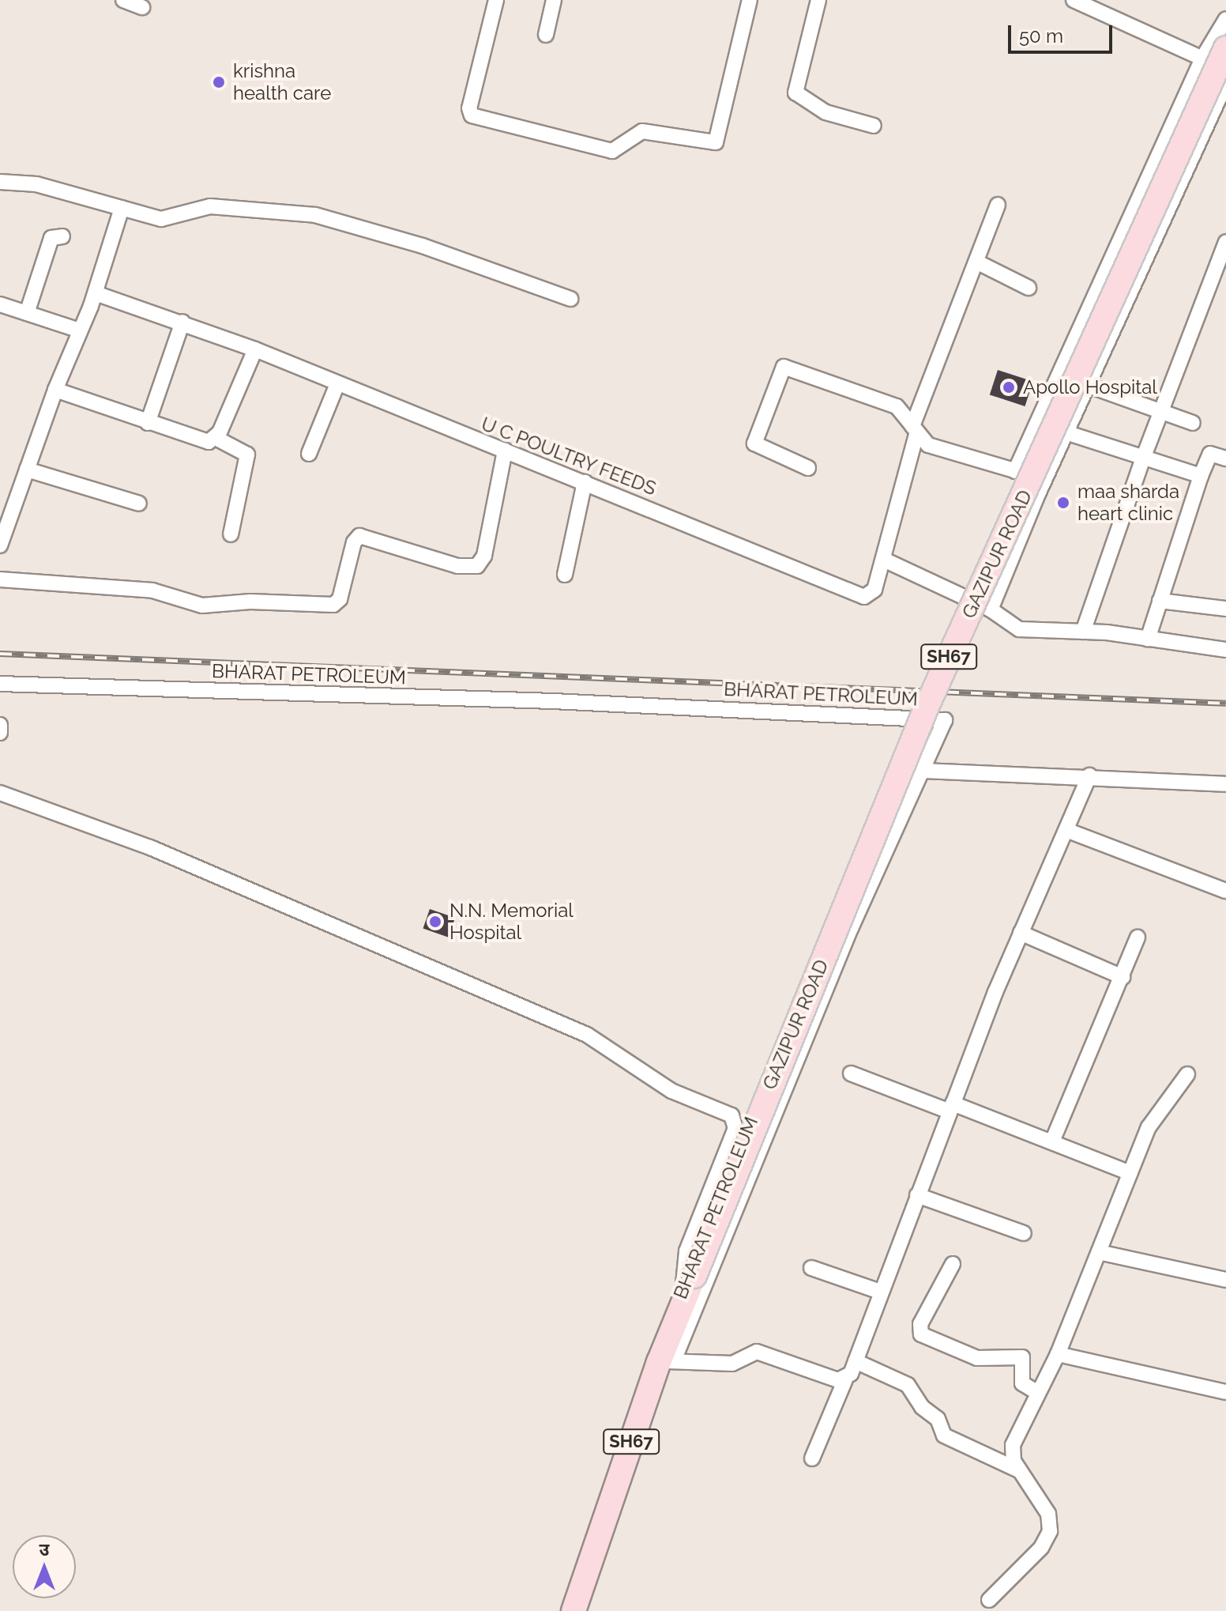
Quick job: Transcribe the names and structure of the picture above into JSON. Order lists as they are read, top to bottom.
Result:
{
  "streets": {
    "main road": ["GAZIPUR ROAD", "SH67"],
    "street": ["U C POULTRY FEEDS", "BHARAT PETROLEUM"]
  },
  "crossings": [
    ["GAZIPUR ROAD", "SH67"],
    ["SH67", "BHARAT PETROLEUM"]
  ],
  "places": [
    "krishna health care",
    "Apollo Hospital",
    "maa sharda heart clinic",
    "N.N. Memorial Hospital"
  ],
  "scale_bar": "50 m",
  "north": "top"
}
